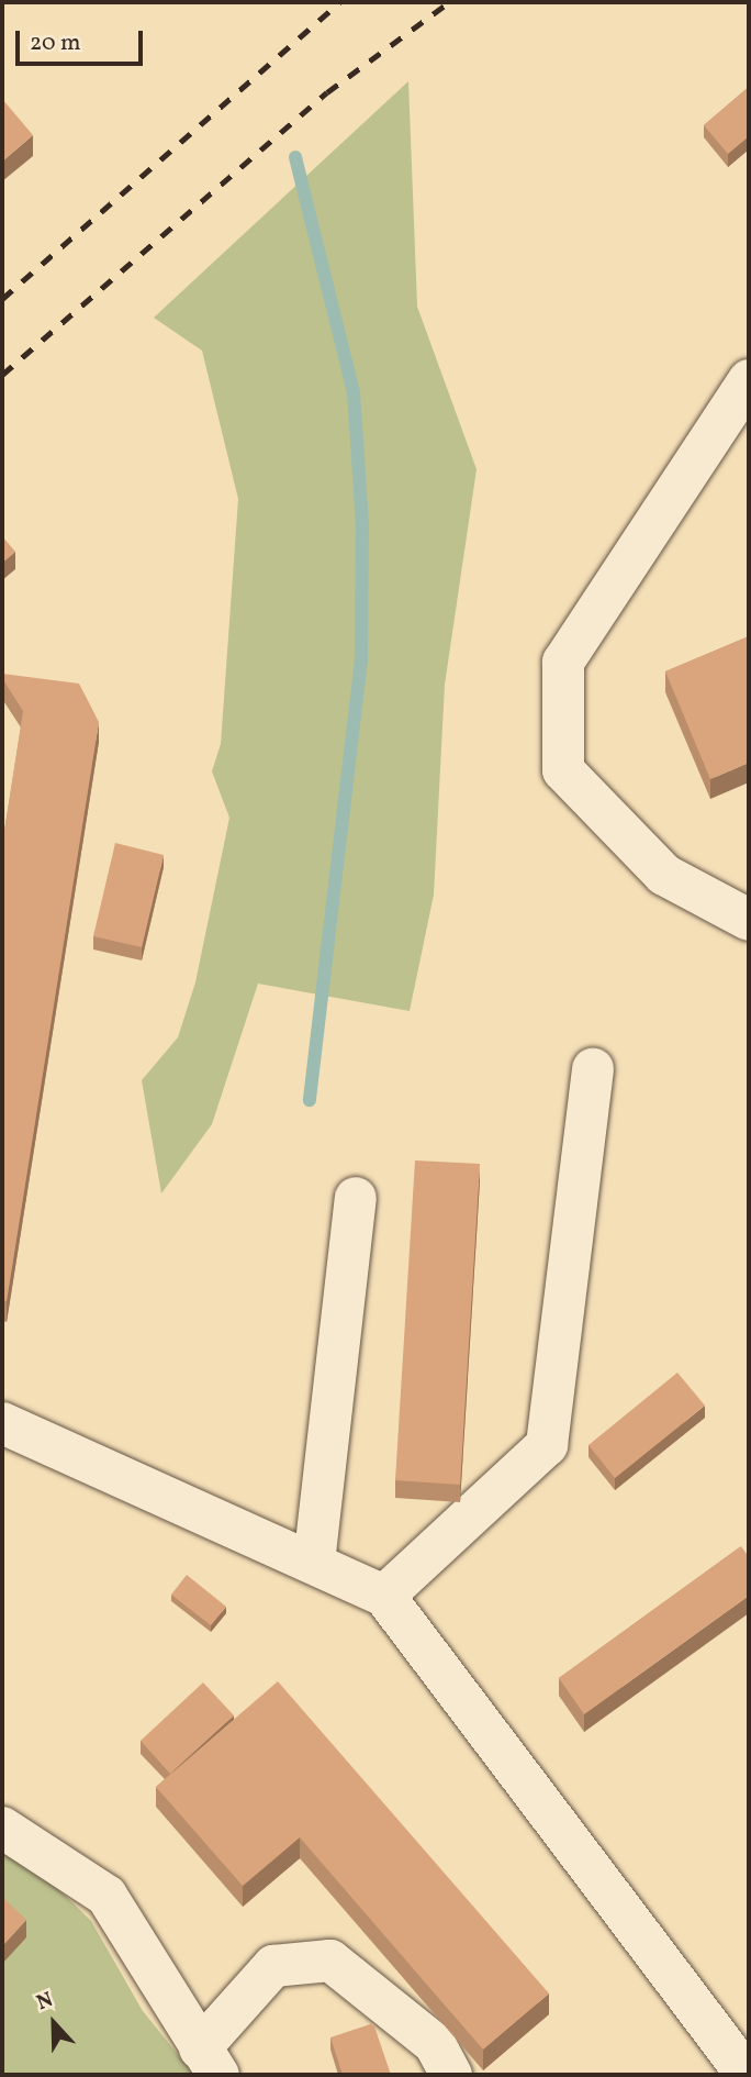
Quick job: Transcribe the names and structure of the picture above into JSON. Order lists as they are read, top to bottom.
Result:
{
  "scale_bar": "20 m",
  "north": "top"
}
